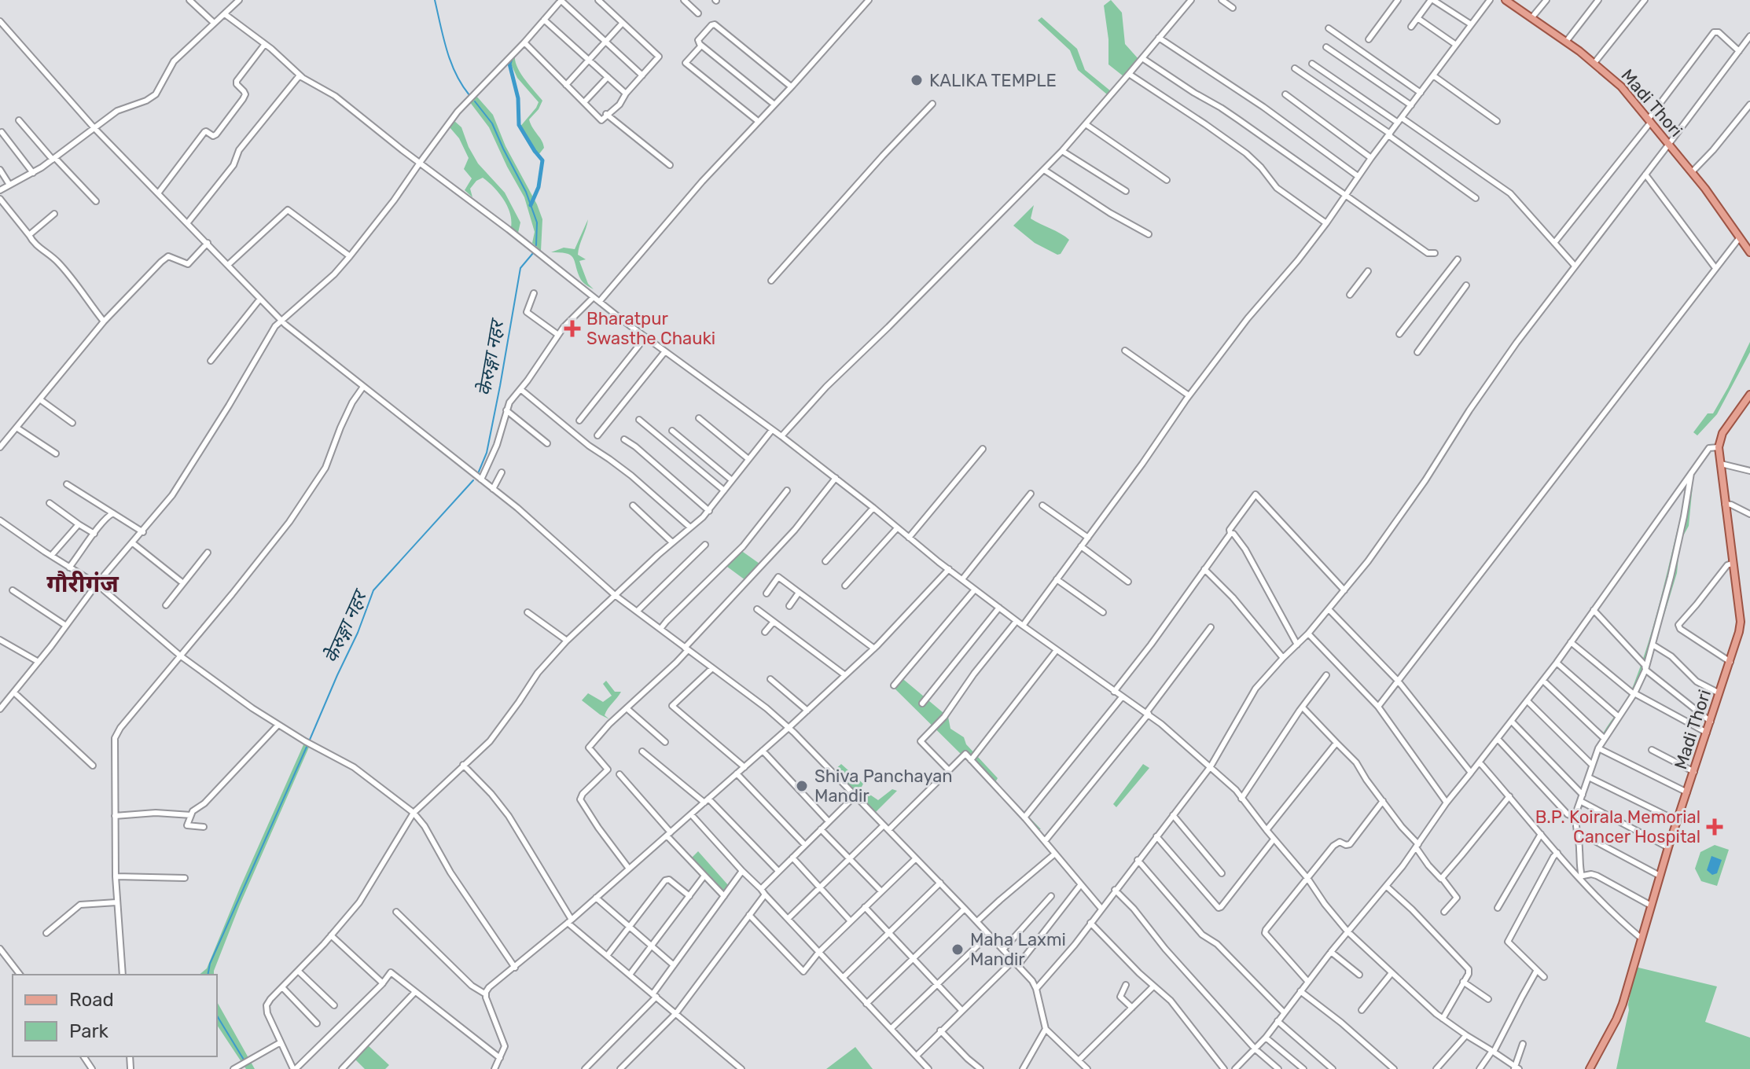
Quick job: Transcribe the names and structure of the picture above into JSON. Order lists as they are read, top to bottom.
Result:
{
  "streets": {
    "main road": ["Madi Thori"]
  },
  "districts": ["गौरीगंज"],
  "water": ["केरुङ्गा नहर", "केेरुङ्गा नहर"],
  "places": {
    "other": ["KALIKA TEMPLE", "Shiva Panchayan Mandir", "Maha Laxmi Mandir"],
    "health": ["Bharatpur Swasthe Chauki", "B.P. Koirala Memorial Cancer Hospital"]
  },
  "legend": ["Road", "Park"]
}
